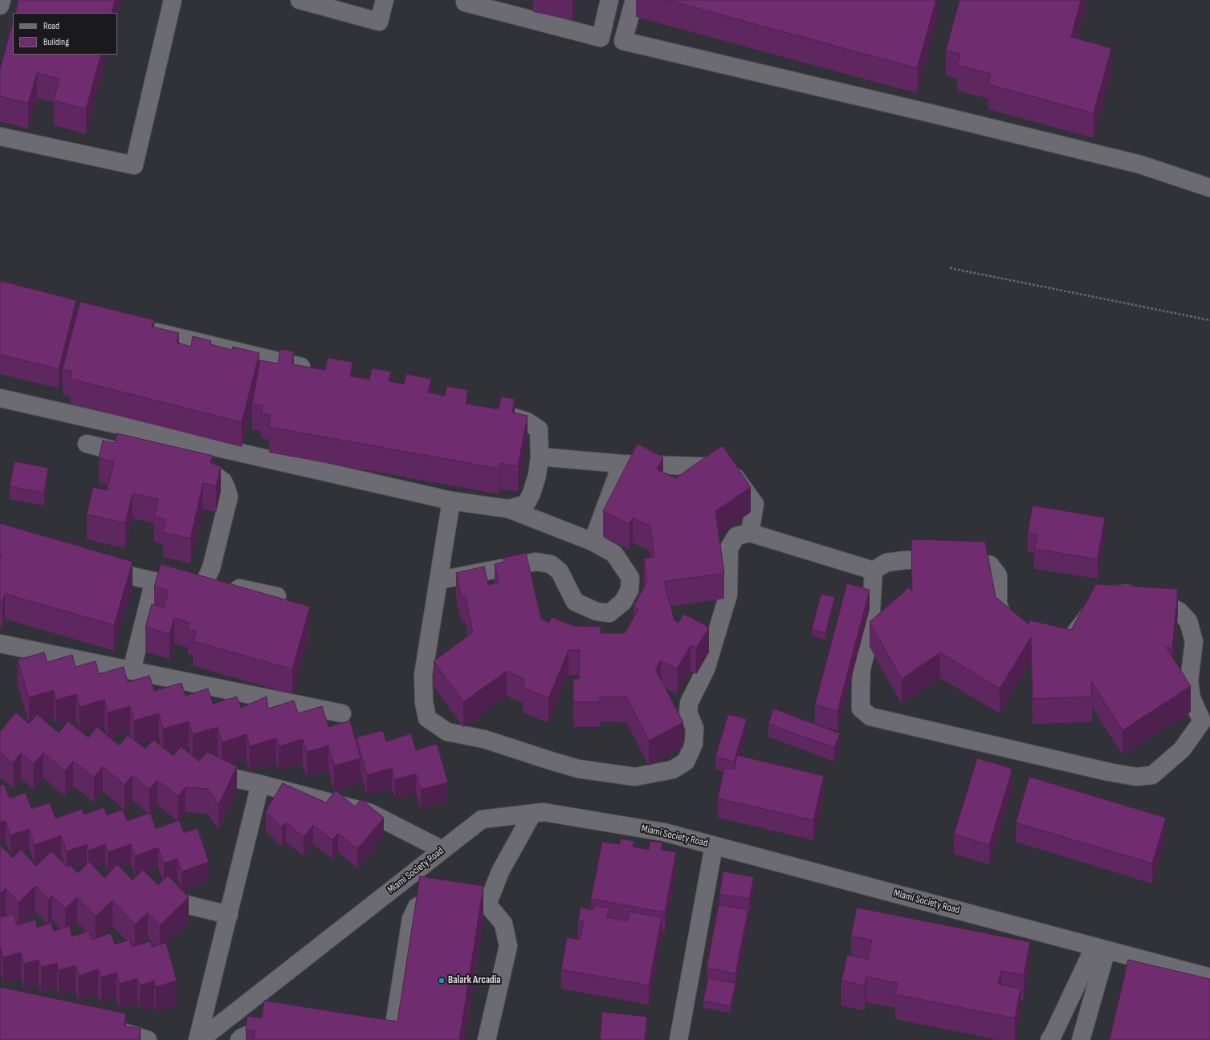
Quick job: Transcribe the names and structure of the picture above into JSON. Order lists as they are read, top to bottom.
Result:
{
  "streets": {
    "street": ["Miami Society Road"]
  },
  "places": ["Balark Arcadia"],
  "legend": ["Road", "Building"]
}
